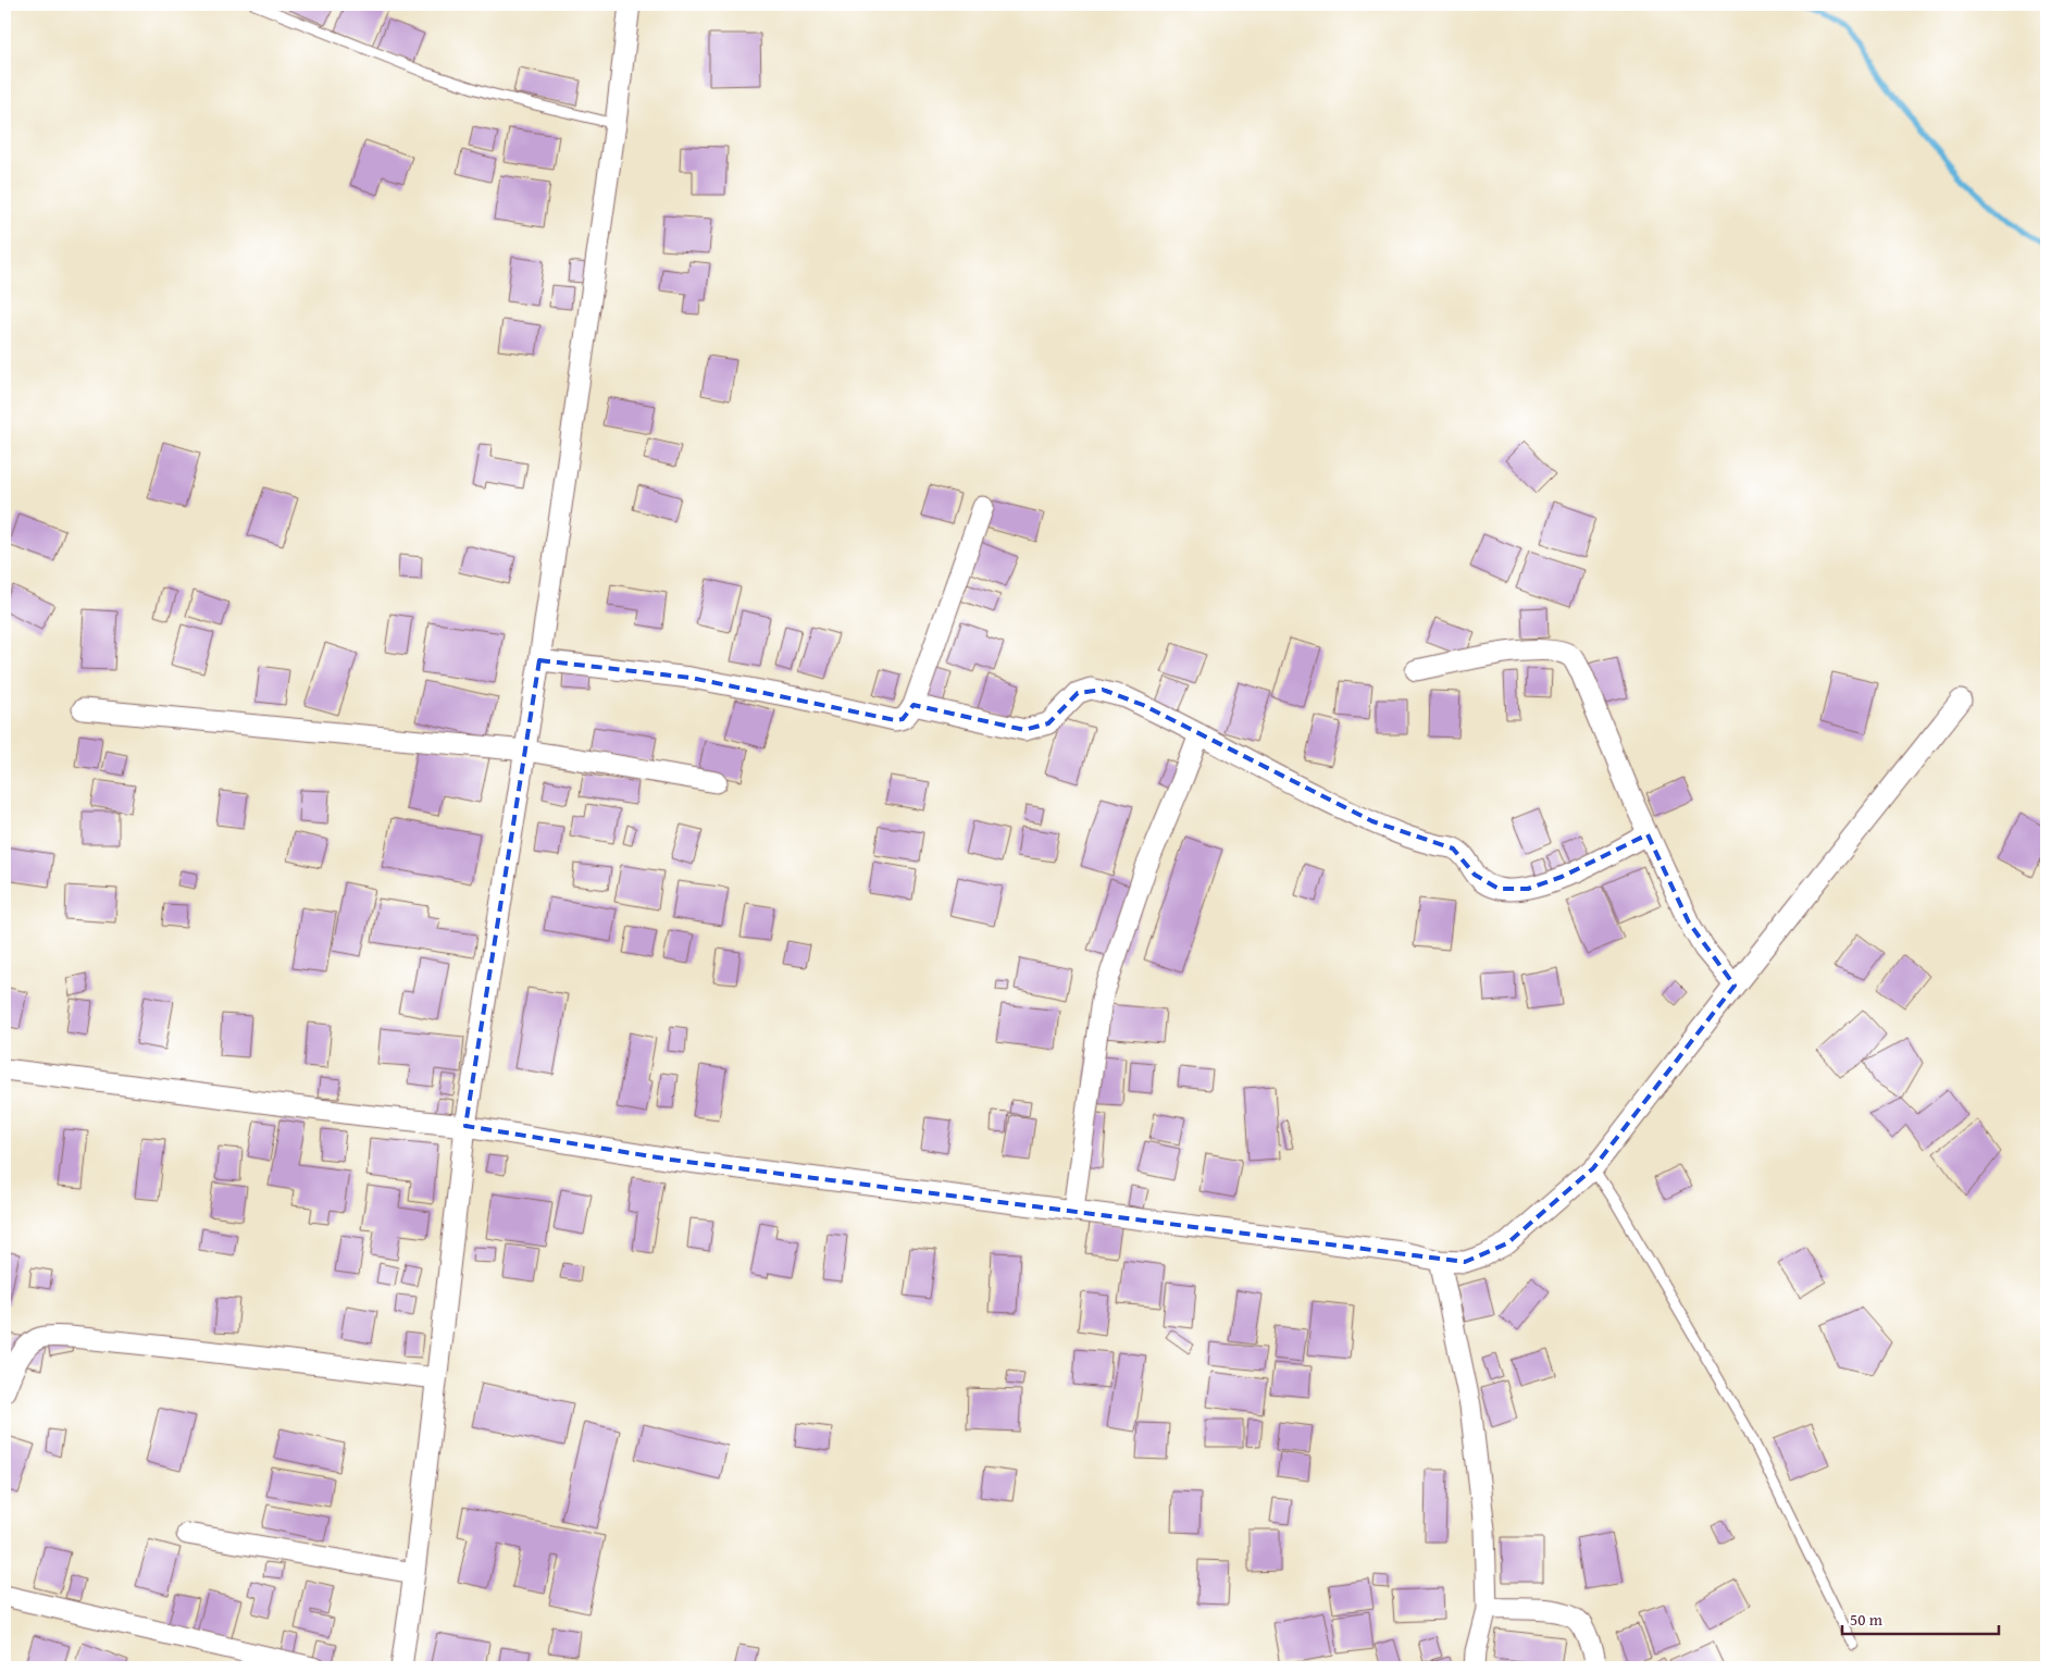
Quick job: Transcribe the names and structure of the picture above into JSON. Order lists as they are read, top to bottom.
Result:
{
  "scale_bar": "50 m"
}
